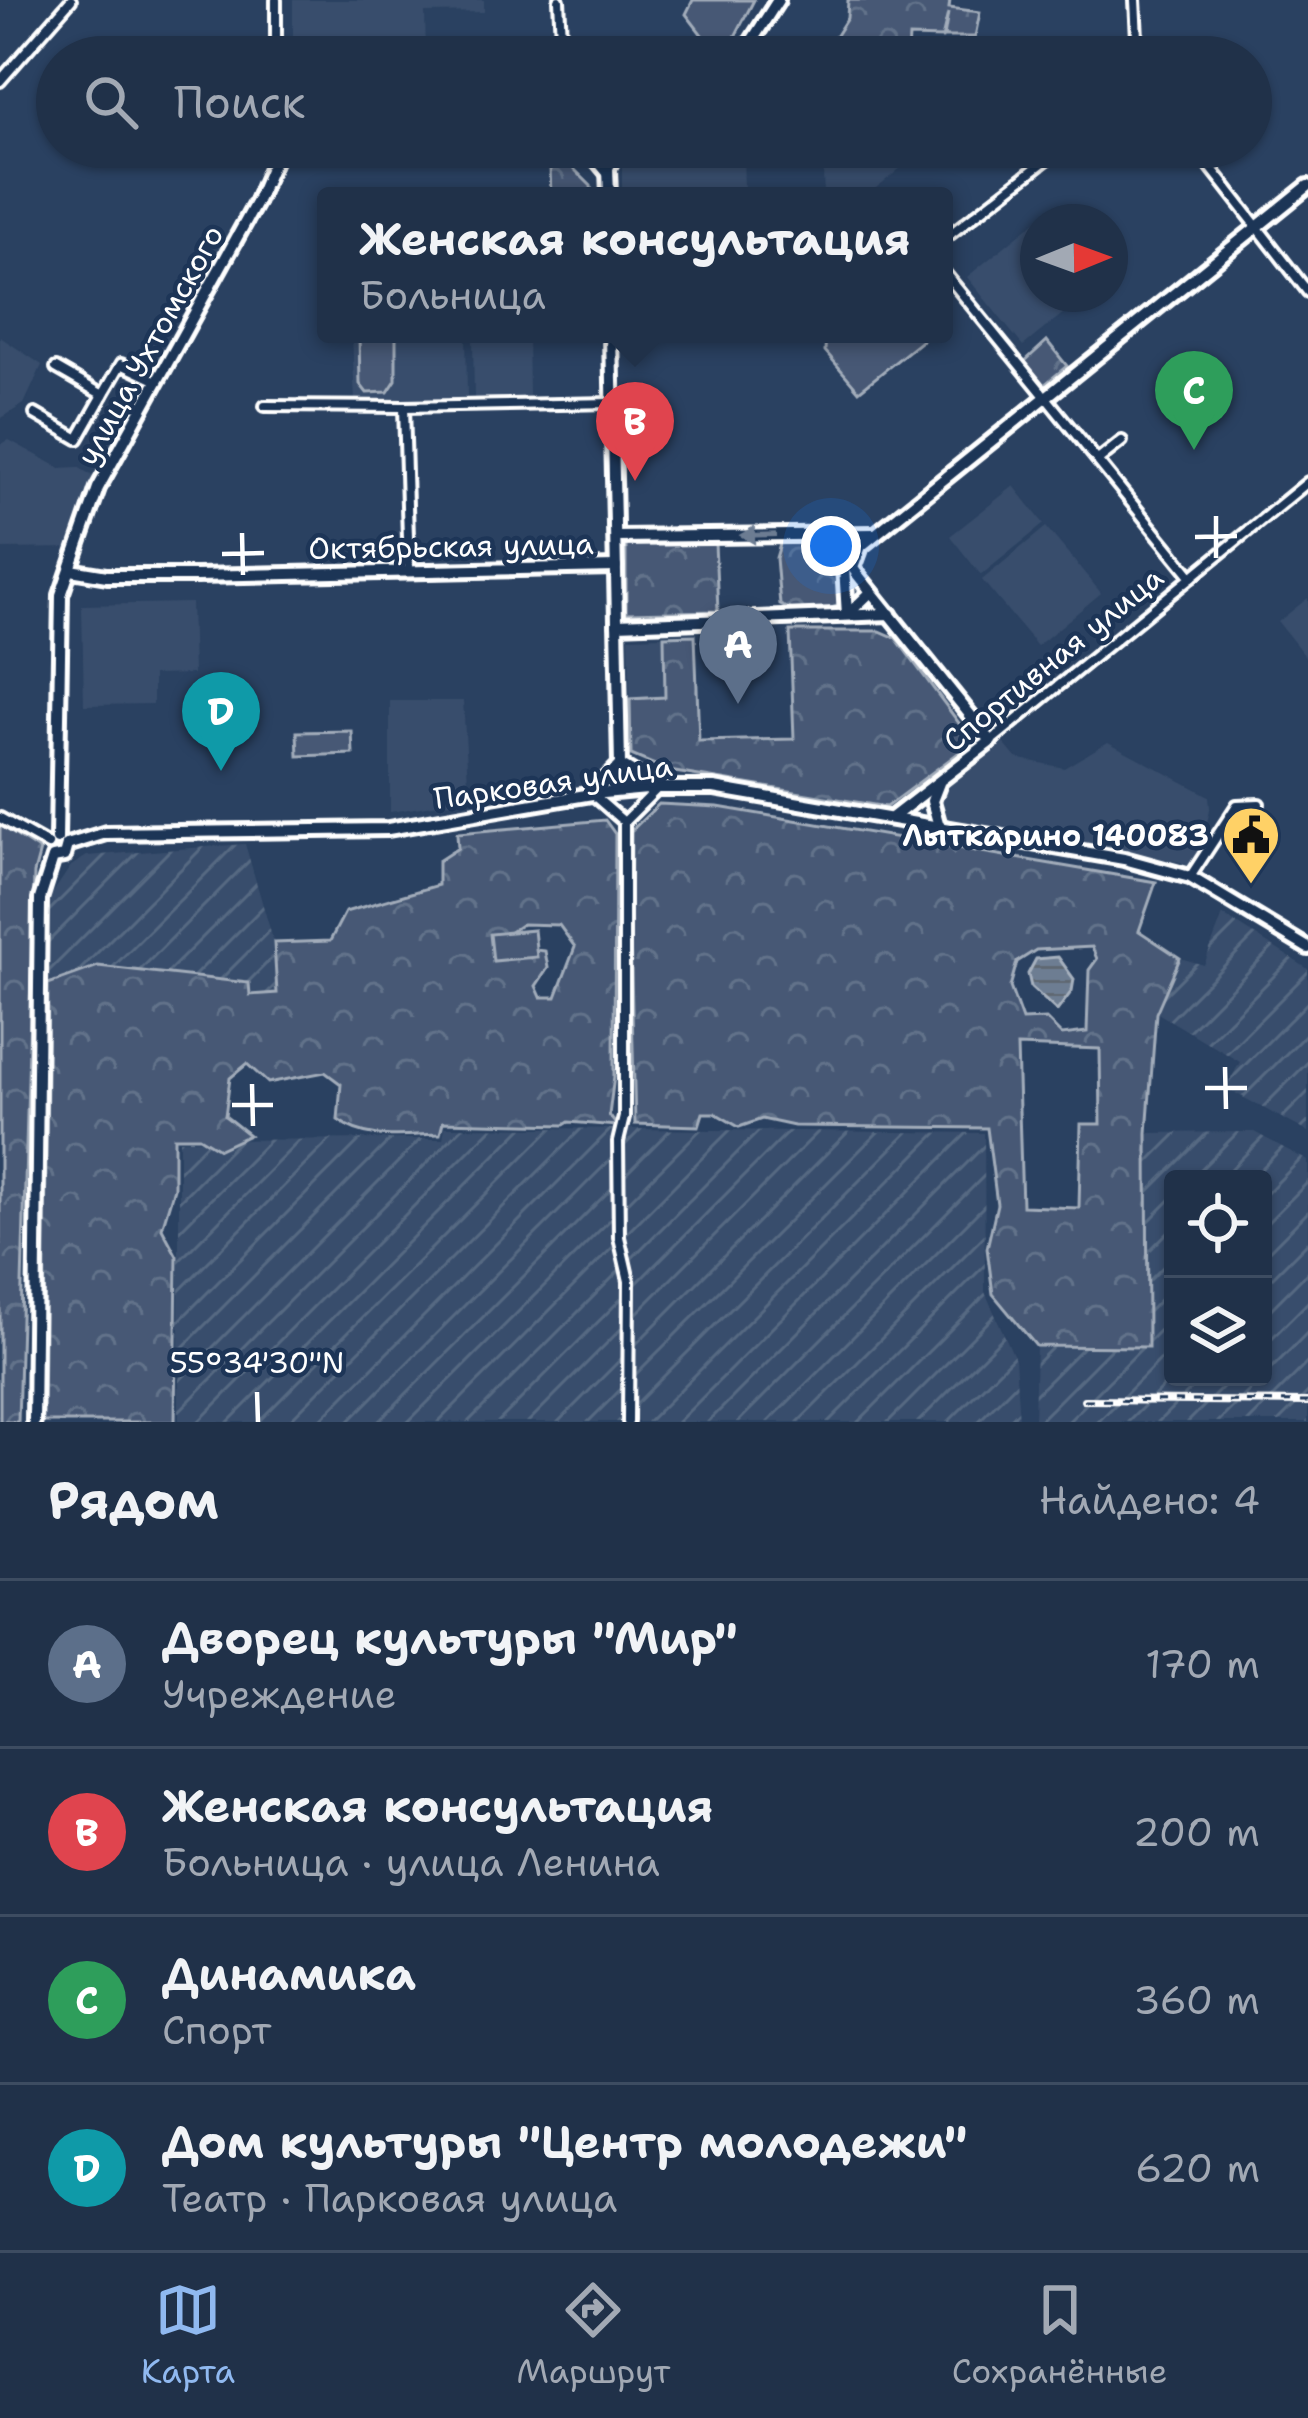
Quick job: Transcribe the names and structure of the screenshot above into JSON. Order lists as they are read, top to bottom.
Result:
{
  "streets": {
    "street": [
      "улица Ухтомского",
      "Октябрьская улица",
      "Спортивная улица",
      "Парковая улица"
    ]
  },
  "crossings": [
    ["улица Ухтомского", "Октябрьская улица"],
    ["улица Ухтомского", "Парковая улица"],
    ["Спортивная улица", "Парковая улица"]
  ],
  "places": {
    "public building": ["Лыткарино 140083"]
  },
  "north": "right",
  "page": {
    "search": "Поиск",
    "popup": ["Женская консультация", "Больница"],
    "pins": [
      "C",
      "B",
      "A",
      "D"
    ],
    "heading": ["Рядом", "Найдено: 4"],
    "list": [
      {
        "mark": "A",
        "name": "Дворец культуры \"Мир\"",
        "note": "Учреждение",
        "value": "170 m"
      },
      {
        "mark": "B",
        "name": "Женская консультация",
        "note": "Больница · улица Ленина",
        "value": "200 m"
      },
      {
        "mark": "C",
        "name": "Динамика",
        "note": "Спорт",
        "value": "360 m"
      },
      {
        "mark": "D",
        "name": "Дом культуры \"Центр молодежи\"",
        "note": "Театр · Парковая улица",
        "value": "620 m"
      }
    ],
    "nav": ["Карта", "Маршрут", "Сохранённые"]
  },
  "coordinates": ["55°34'30\"N"]
}
